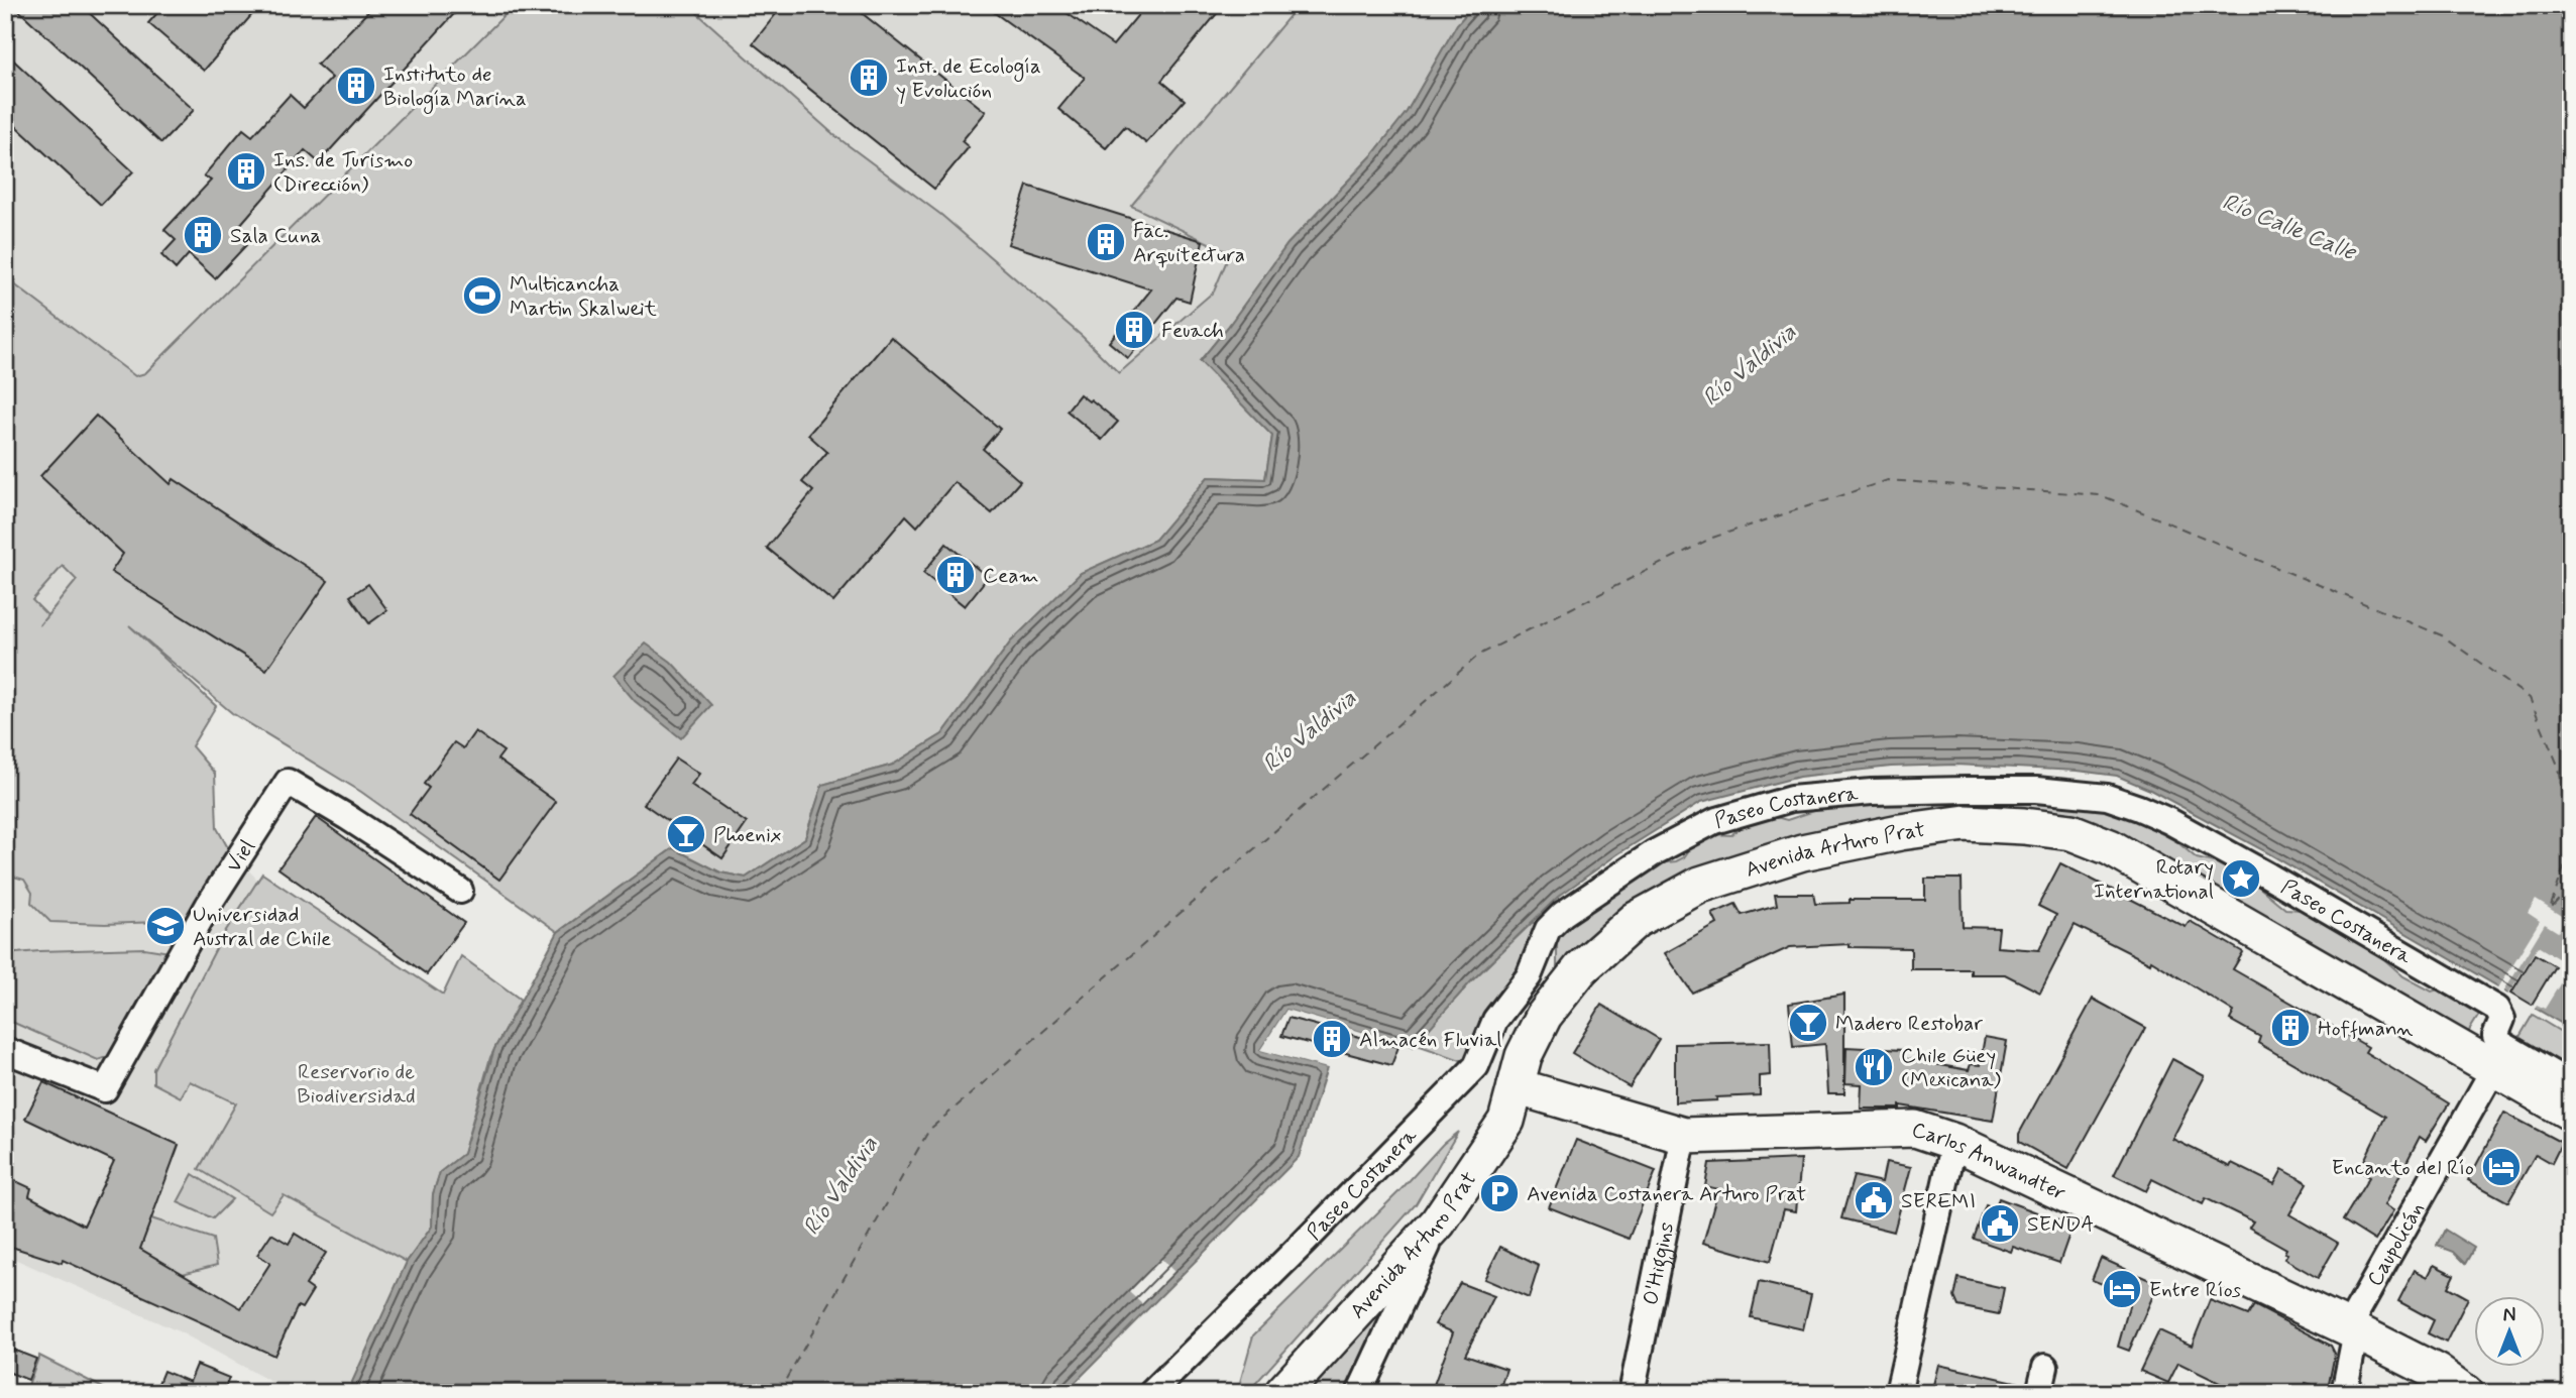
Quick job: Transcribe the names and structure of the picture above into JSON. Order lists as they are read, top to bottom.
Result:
{
  "streets": {
    "main road": ["Avenida Arturo Prat", "Carlos Anwandter"],
    "street": [
      "Paseo Costanera",
      "Viel",
      "Caupolicán",
      "O'Higgins"
    ]
  },
  "crossings": [
    ["Avenida Arturo Prat", "Carlos Anwandter"],
    ["Avenida Arturo Prat", "Caupolicán"],
    ["Carlos Anwandter", "Caupolicán"],
    ["Carlos Anwandter", "O'Higgins"]
  ],
  "water": ["Río Calle Calle", "Río Valdivia"],
  "parks": ["Reservorio de Biodiversidad"],
  "places": {
    "building": [
      "Inst. de Ecología y Evolución",
      "Instituto de Biología Marina",
      "Ins. de Turismo (Dirección)",
      "Sala Cuna",
      "Fac. Arquitectura",
      "Feuach",
      "Ceam",
      "Hoffmann",
      "Almacén Fluvial"
    ],
    "sports": ["Multicancha Martin Skalweit"],
    "bar": ["Phoenix", "Madero Restobar"],
    "place": ["Rotary International"],
    "school or university": ["Universidad Austral de Chile"],
    "restaurant": ["Chile Güey (Mexicana)"],
    "hotel": ["Encanto del Río", "Entre Ríos"],
    "parking": ["Avenida Costanera Arturo Prat"],
    "public building": ["SEREMI", "SENDA"]
  },
  "north": "top"
}
